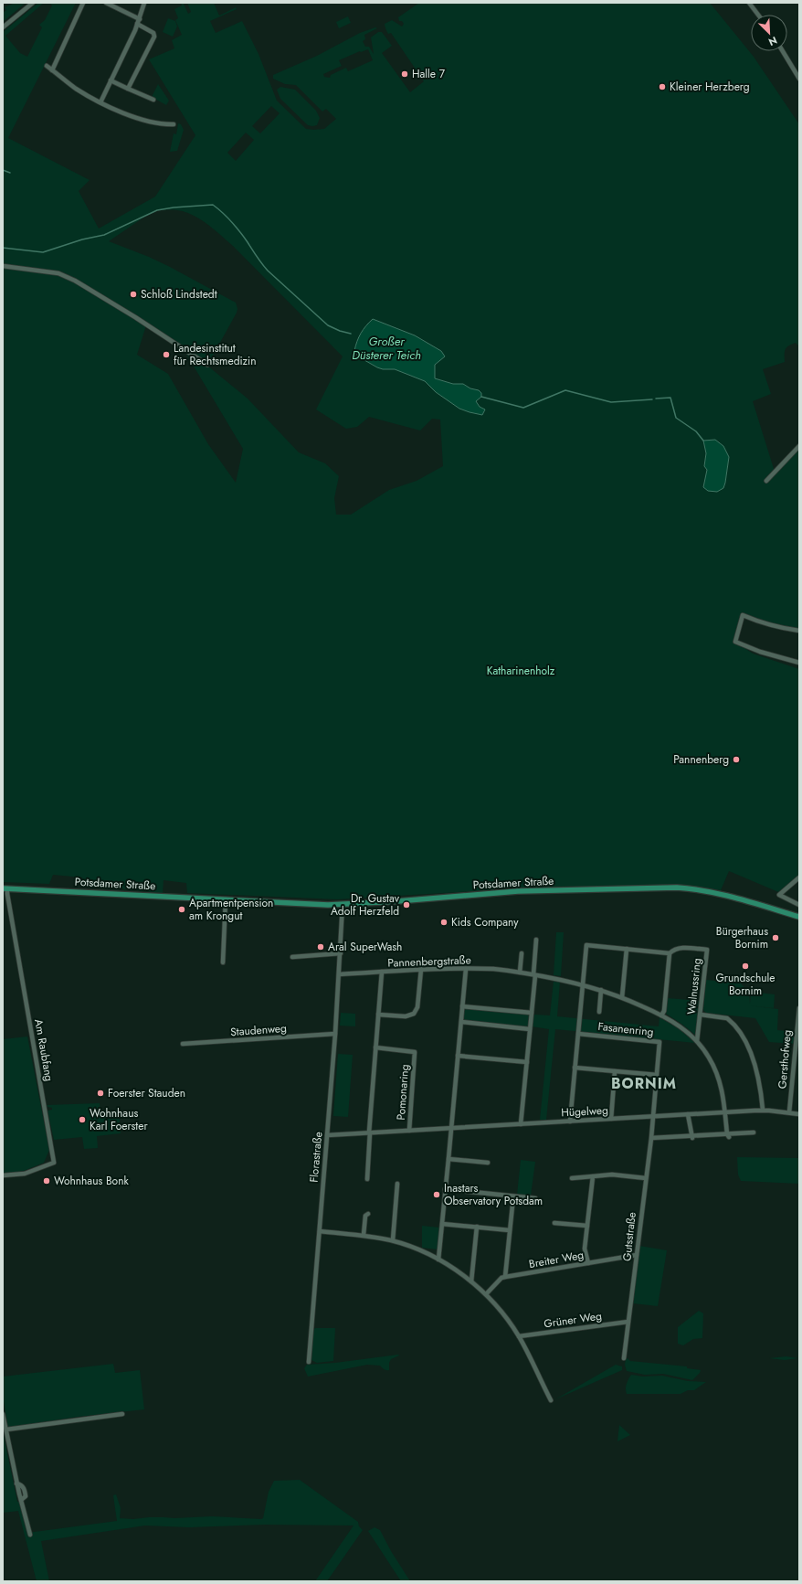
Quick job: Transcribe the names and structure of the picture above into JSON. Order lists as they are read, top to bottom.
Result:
{
  "streets": {
    "main road": ["Potsdamer Straße"],
    "street": [
      "Pannenbergstraße",
      "Walnussring",
      "Fasanenring",
      "Staudenweg",
      "Am Raubfang",
      "Gersthofweg",
      "Pomonaring",
      "Hügelweg",
      "Florastraße",
      "Gutsstraße",
      "Breiter Weg",
      "Grüner Weg"
    ]
  },
  "crossings": [
    ["Potsdamer Straße", "Am Raubfang"],
    ["Potsdamer Straße", "Florastraße"],
    ["Pannenbergstraße", "Walnussring"],
    ["Pannenbergstraße", "Hügelweg"],
    ["Pannenbergstraße", "Florastraße"],
    ["Fasanenring", "Hügelweg"],
    ["Fasanenring", "Gutsstraße"],
    ["Staudenweg", "Florastraße"],
    ["Gersthofweg", "Hügelweg"],
    ["Pomonaring", "Hügelweg"],
    ["Hügelweg", "Florastraße"],
    ["Hügelweg", "Gutsstraße"],
    ["Gutsstraße", "Breiter Weg"],
    ["Gutsstraße", "Grüner Weg"]
  ],
  "districts": ["BORNIM"],
  "water": ["Großer Düsterer Teich"],
  "parks": ["Katharinenholz"],
  "places": [
    "Halle 7",
    "Kleiner Herzberg",
    "Schloß Lindstedt",
    "Landesinstitut für Rechtsmedizin",
    "Pannenberg",
    "Dr. Gustav Adolf Herzfeld",
    "Apartmentpension am Krongut",
    "Kids Company",
    "Bürgerhaus Bornim",
    "Aral SuperWash",
    "Grundschule Bornim",
    "Foerster Stauden",
    "Wohnhaus Karl Foerster",
    "Wohnhaus Bonk",
    "Inastars Observatory Potsdam"
  ],
  "north": "bottom right"
}
